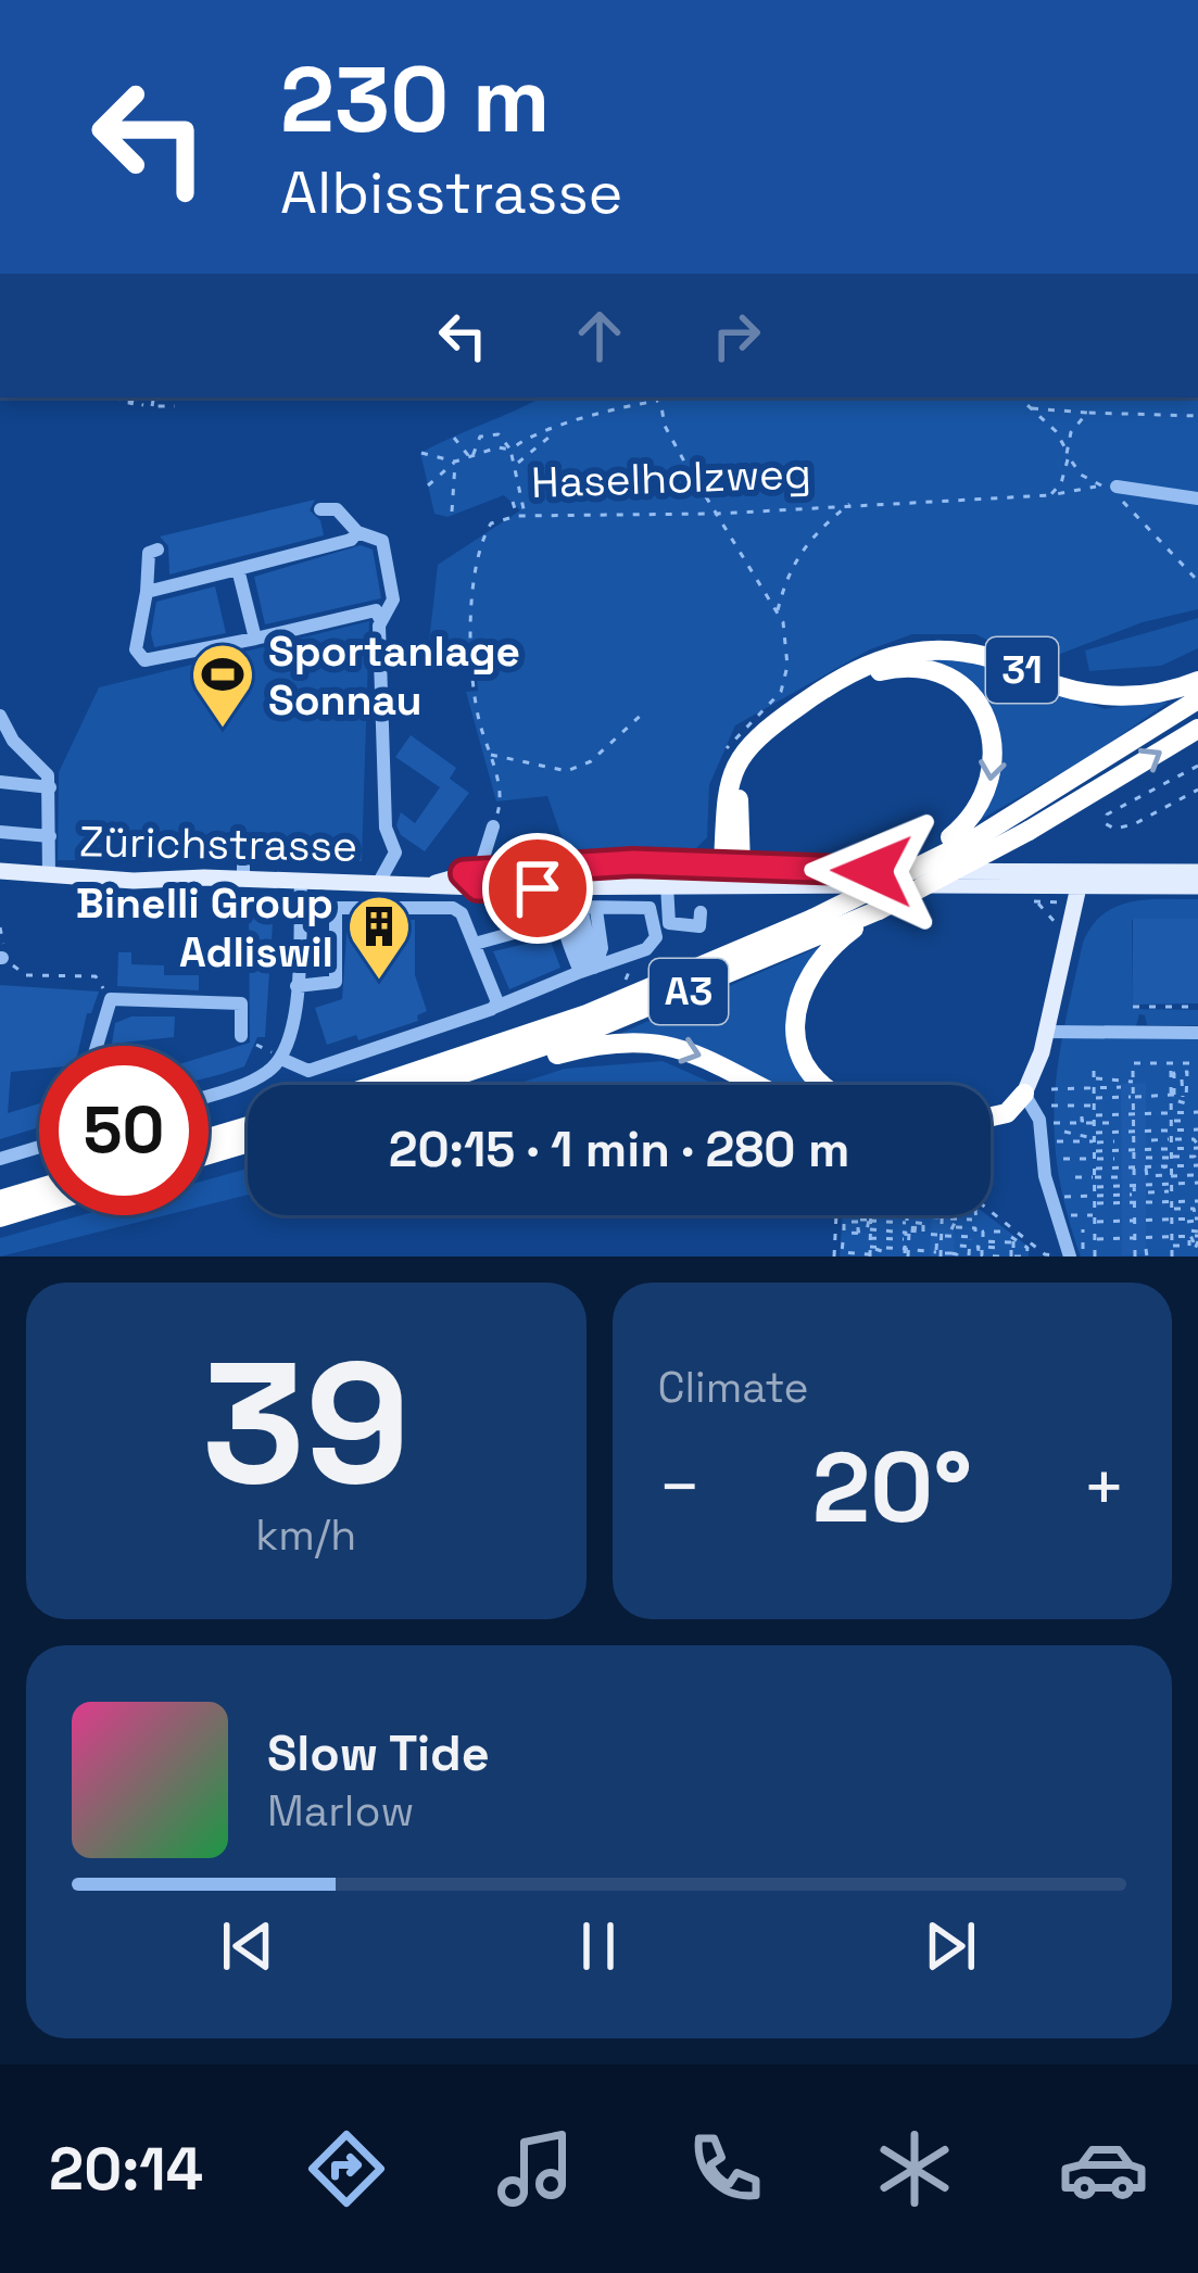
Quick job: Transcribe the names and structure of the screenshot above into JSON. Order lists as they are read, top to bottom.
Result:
{
  "streets": {
    "highway": ["31", "A3"],
    "main road": ["Zürichstrasse"],
    "path": ["Haselholzweg"]
  },
  "places": {
    "sports": ["Sportanlage Sonnau"],
    "building": ["Binelli Group Adliswil"]
  },
  "page": {
    "turn": ["230 m", "Albisstrasse"],
    "limit": "50",
    "trip": "20:15 · 1 min · 280 m",
    "tile": [
      ["39", "km/h"],
      "Climate"
    ],
    "heat": ["−", "20°", "+"],
    "song": ["Slow Tide", "Marlow"],
    "tabs": "20:14"
  }
}
